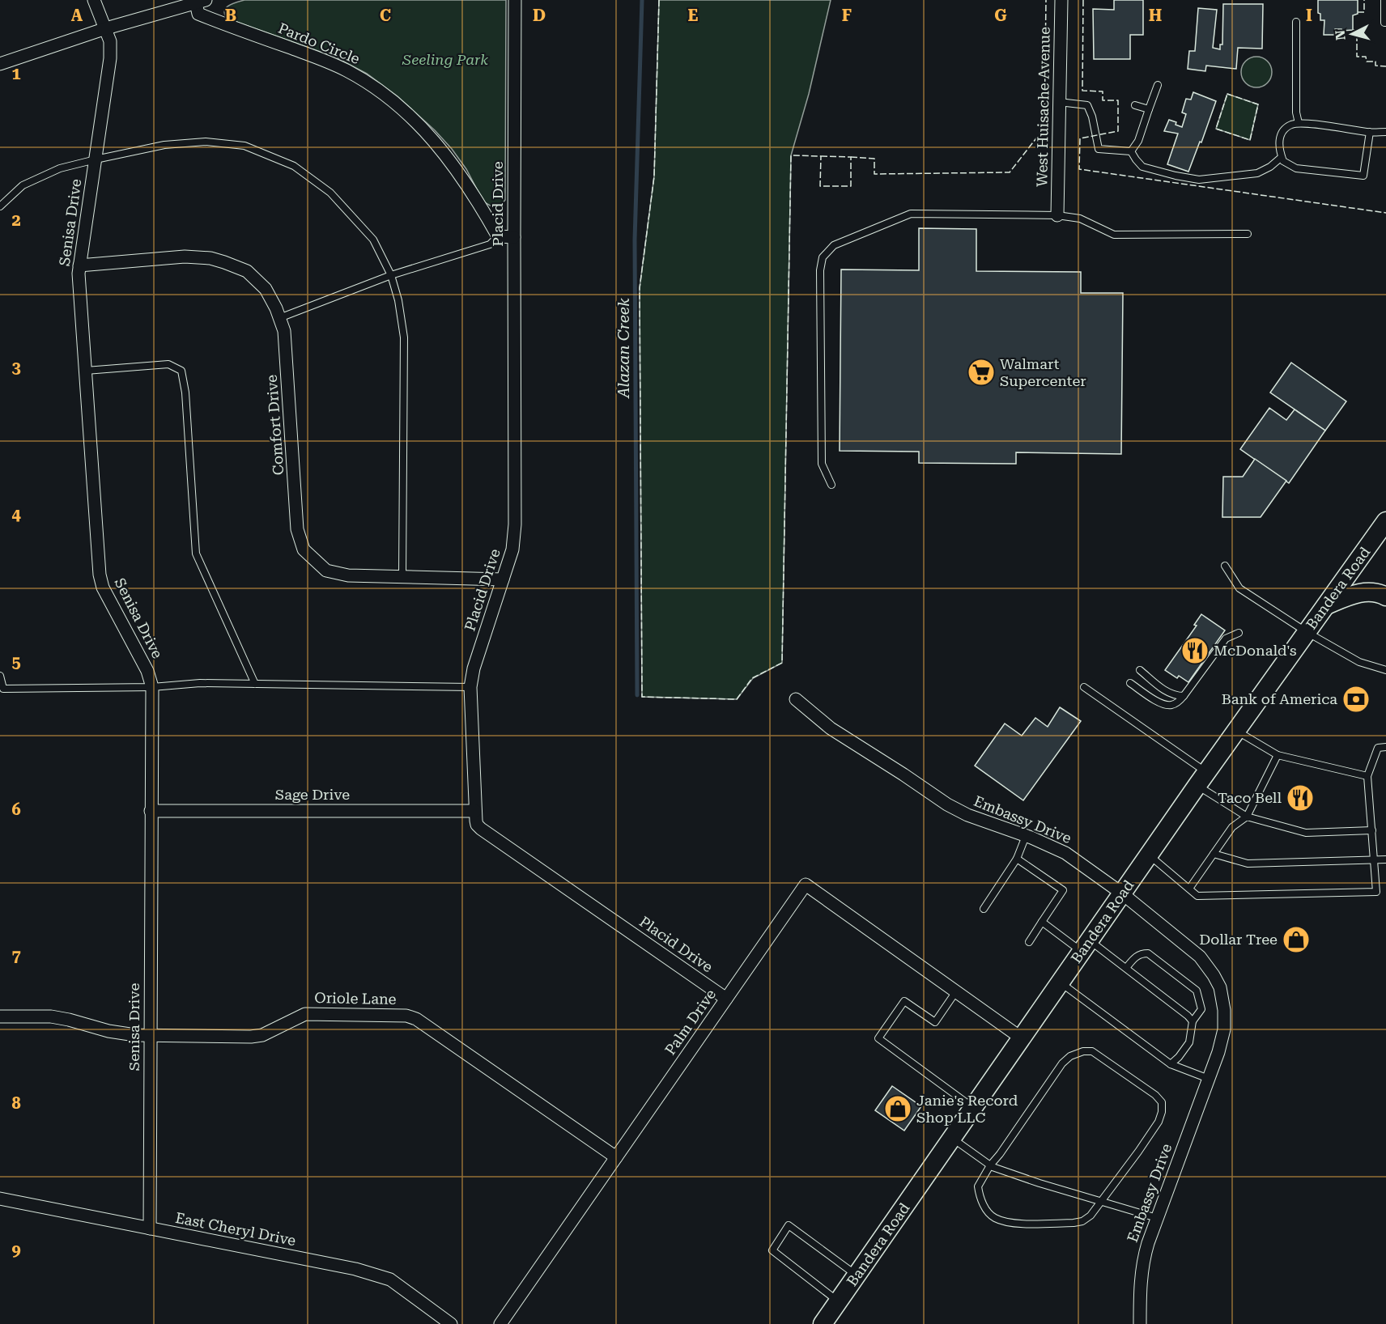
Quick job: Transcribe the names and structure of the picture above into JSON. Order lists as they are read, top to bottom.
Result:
{
  "streets": {
    "main road": ["Bandera Road"],
    "street": [
      "Pardo Circle",
      "West Huisache Avenue",
      "Placid Drive",
      "Senisa Drive",
      "Comfort Drive",
      "Sage Drive",
      "Embassy Drive",
      "Oriole Lane",
      "Palm Drive",
      "East Cheryl Drive"
    ]
  },
  "crossings": [
    ["Placid Drive", "Comfort Drive"],
    ["Placid Drive", "Sage Drive"],
    ["Placid Drive", "Palm Drive"],
    ["Senisa Drive", "Comfort Drive"],
    ["Senisa Drive", "Sage Drive"],
    ["Senisa Drive", "Oriole Lane"],
    ["Senisa Drive", "East Cheryl Drive"],
    ["Bandera Road", "Embassy Drive"],
    ["Bandera Road", "Palm Drive"],
    ["Oriole Lane", "Palm Drive"]
  ],
  "water": ["Alazan Creek"],
  "parks": ["Seeling Park"],
  "places": {
    "supermarket": ["Walmart Supercenter"],
    "restaurant": ["McDonald's", "Taco Bell"],
    "bank": ["Bank of America"],
    "shop": ["Dollar Tree", "Janie's Record Shop LLC"]
  },
  "north": "left",
  "grid": {
    "columns": [
      "A",
      "B",
      "C",
      "D",
      "E",
      "F",
      "G",
      "H",
      "I"
    ],
    "rows": [
      "1",
      "2",
      "3",
      "4",
      "5",
      "6",
      "7",
      "8",
      "9"
    ]
  }
}
